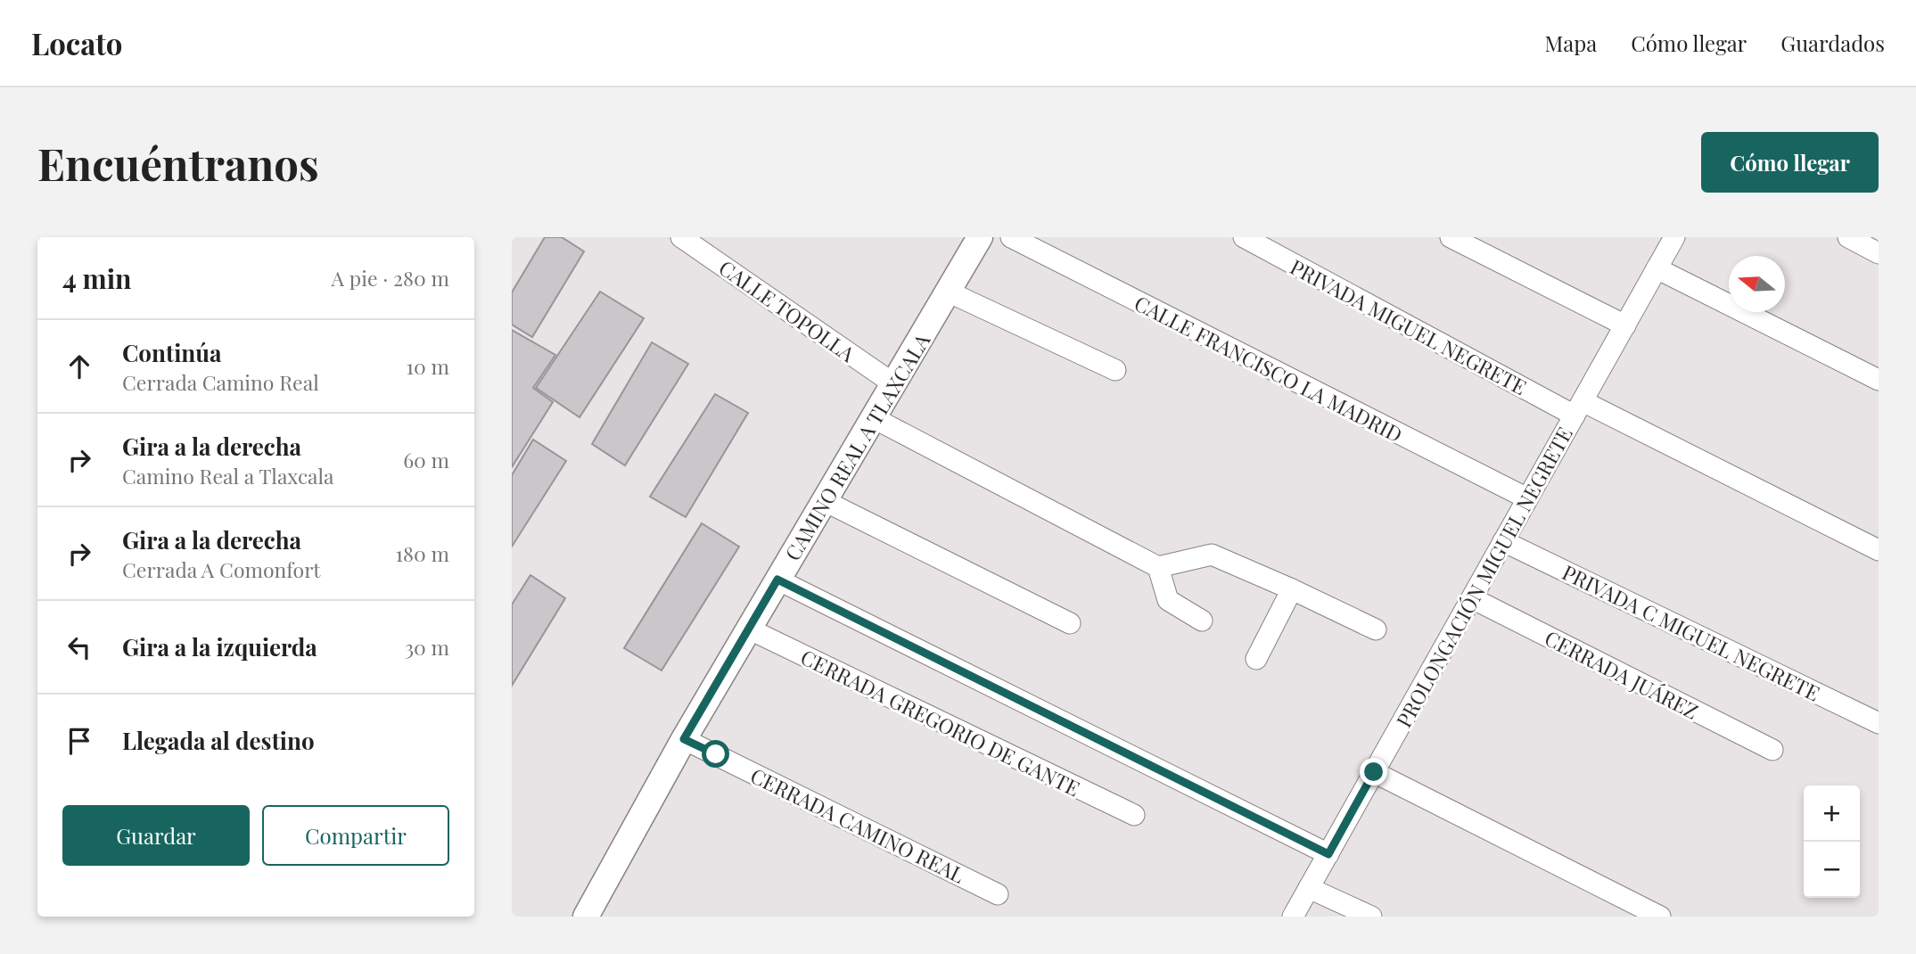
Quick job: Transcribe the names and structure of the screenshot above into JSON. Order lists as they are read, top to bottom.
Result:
{
  "streets": {
    "street": [
      "CALLE TOPOLLA",
      "PRIVADA MIGUEL NEGRETE",
      "CALLE FRANCISCO LA MADRID",
      "CAMINO REAL A TLAXCALA",
      "PROLONGACIÓN MIGUEL NEGRETE",
      "PRIVADA C MIGUEL NEGRETE",
      "CERRADA JUÁREZ",
      "CERRADA GREGORIO DE GANTE",
      "CERRADA CAMINO REAL"
    ]
  },
  "crossings": [
    ["CALLE TOPOLLA", "CAMINO REAL A TLAXCALA"],
    ["PRIVADA MIGUEL NEGRETE", "PROLONGACIÓN MIGUEL NEGRETE"],
    ["CALLE FRANCISCO LA MADRID", "PROLONGACIÓN MIGUEL NEGRETE"],
    ["CAMINO REAL A TLAXCALA", "CERRADA GREGORIO DE GANTE"],
    ["CAMINO REAL A TLAXCALA", "CERRADA CAMINO REAL"],
    ["PROLONGACIÓN MIGUEL NEGRETE", "PRIVADA C MIGUEL NEGRETE"],
    ["PROLONGACIÓN MIGUEL NEGRETE", "CERRADA JUÁREZ"]
  ],
  "north": "left",
  "page": {
    "header": "Locato",
    "nav": ["Mapa", "Cómo llegar", "Guardados"],
    "buttons": [
      "Cómo llegar",
      ["Guardar", "Compartir"]
    ],
    "title": "Encuéntranos",
    "heading": ["4 min", "A pie · 280 m"],
    "list": [
      ["Continúa", "Cerrada Camino Real", "10 m"],
      ["Gira a la derecha", "Camino Real a Tlaxcala", "60 m"],
      ["Gira a la derecha", "Cerrada A Comonfort", "180 m"],
      ["Gira a la izquierda", "30 m"],
      "Llegada al destino"
    ],
    "map_buttons": ["+", "−"]
  }
}
